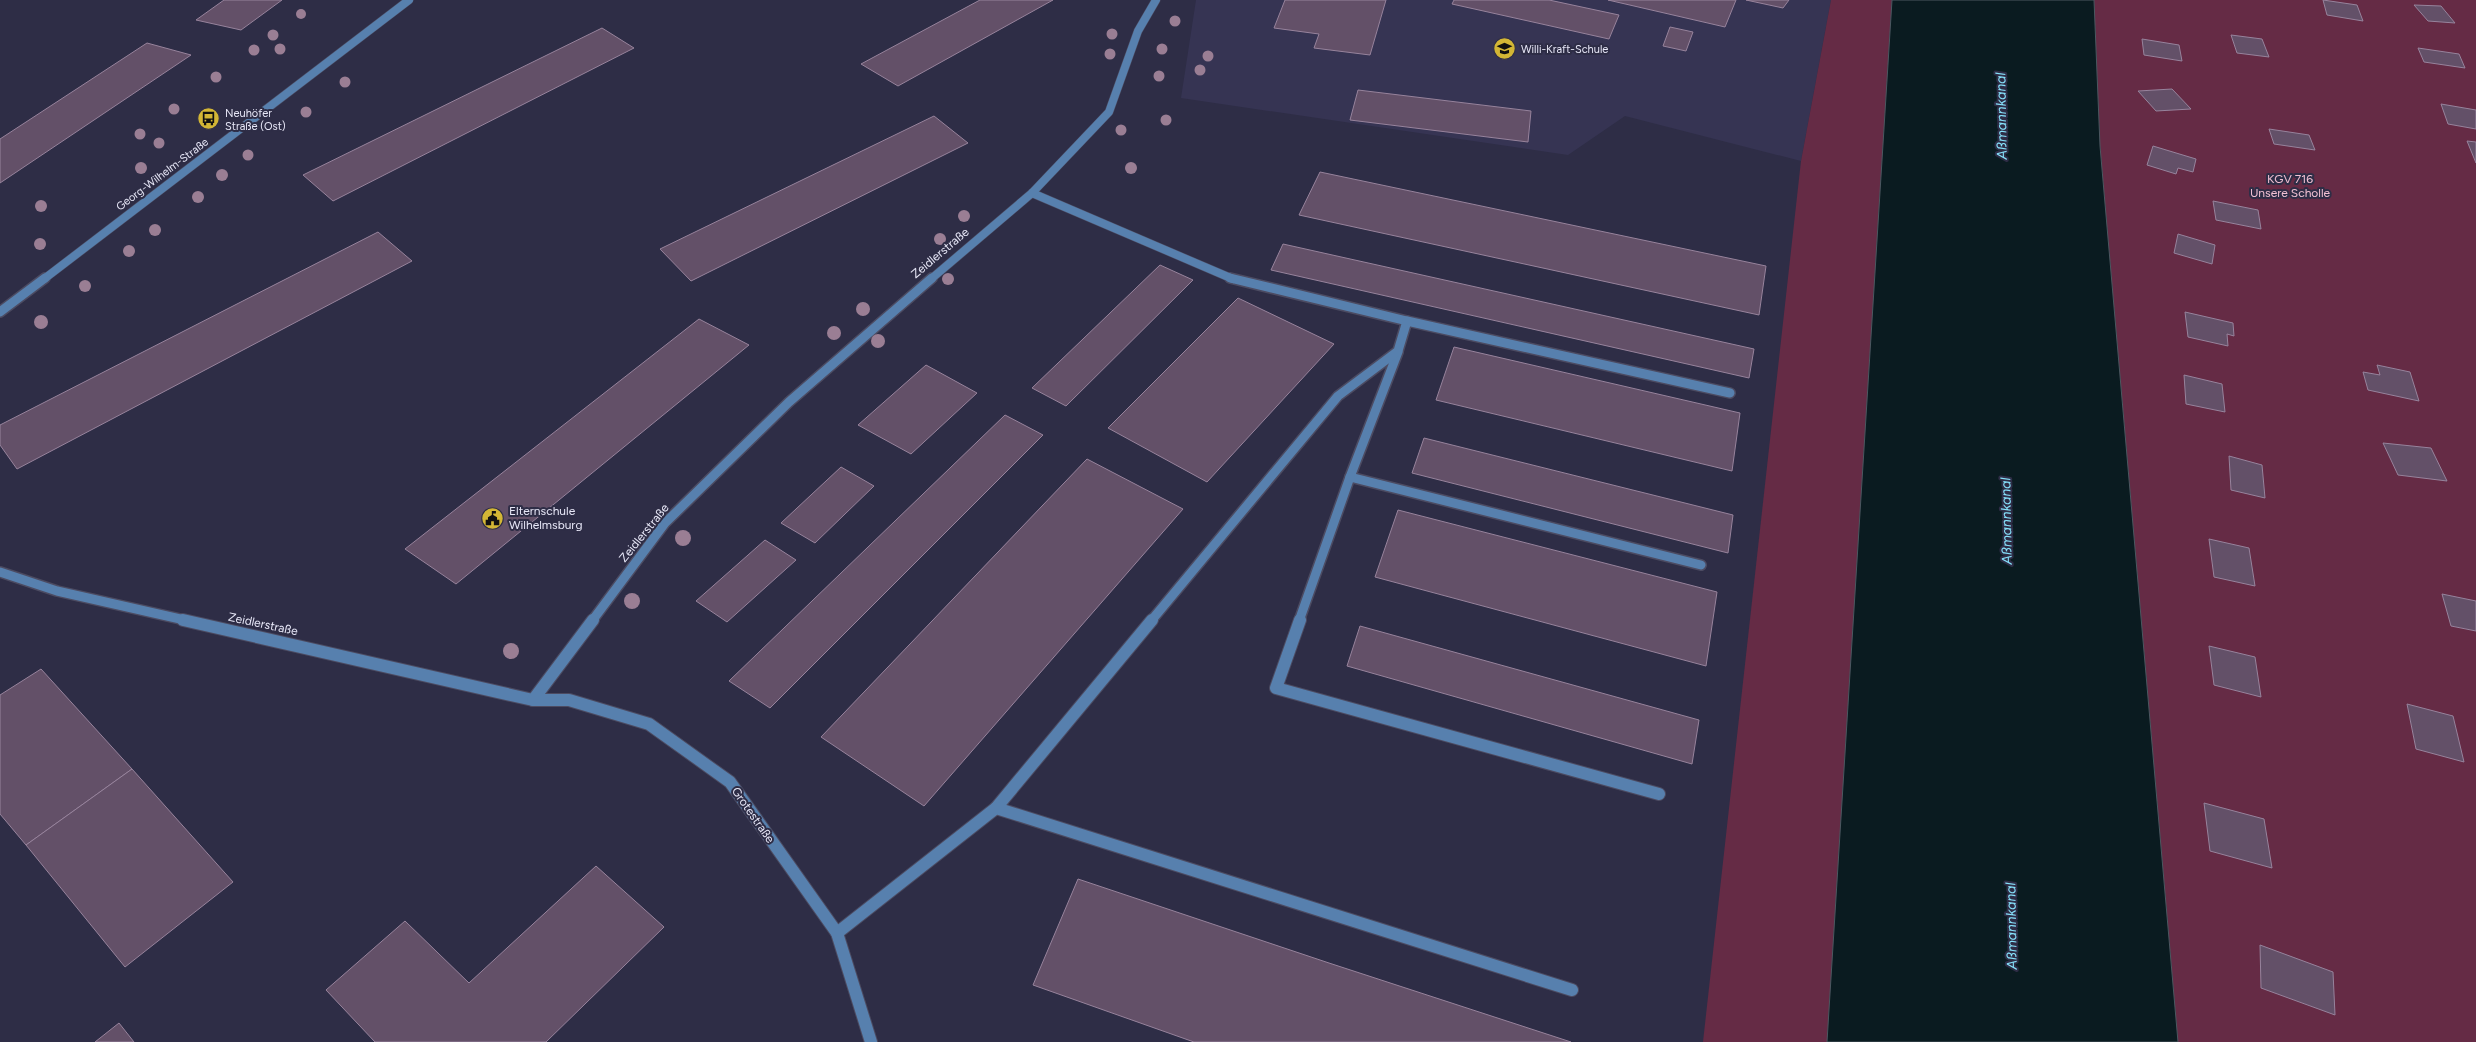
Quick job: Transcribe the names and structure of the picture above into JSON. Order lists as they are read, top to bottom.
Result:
{
  "streets": {
    "street": ["Georg-Wilhelm-Straße", "Zeidlerstraße", "Grotestraße"]
  },
  "crossings": [
    ["Zeidlerstraße", "Grotestraße"]
  ],
  "water": ["Aßmannkanal"],
  "parks": ["KGV 716 Unsere Scholle"],
  "places": {
    "school or university": ["Willi-Kraft-Schule"],
    "bus stop": ["Neuhöfer Straße (Ost)"],
    "public building": ["Elternschule Wilhelmsburg"]
  }
}
